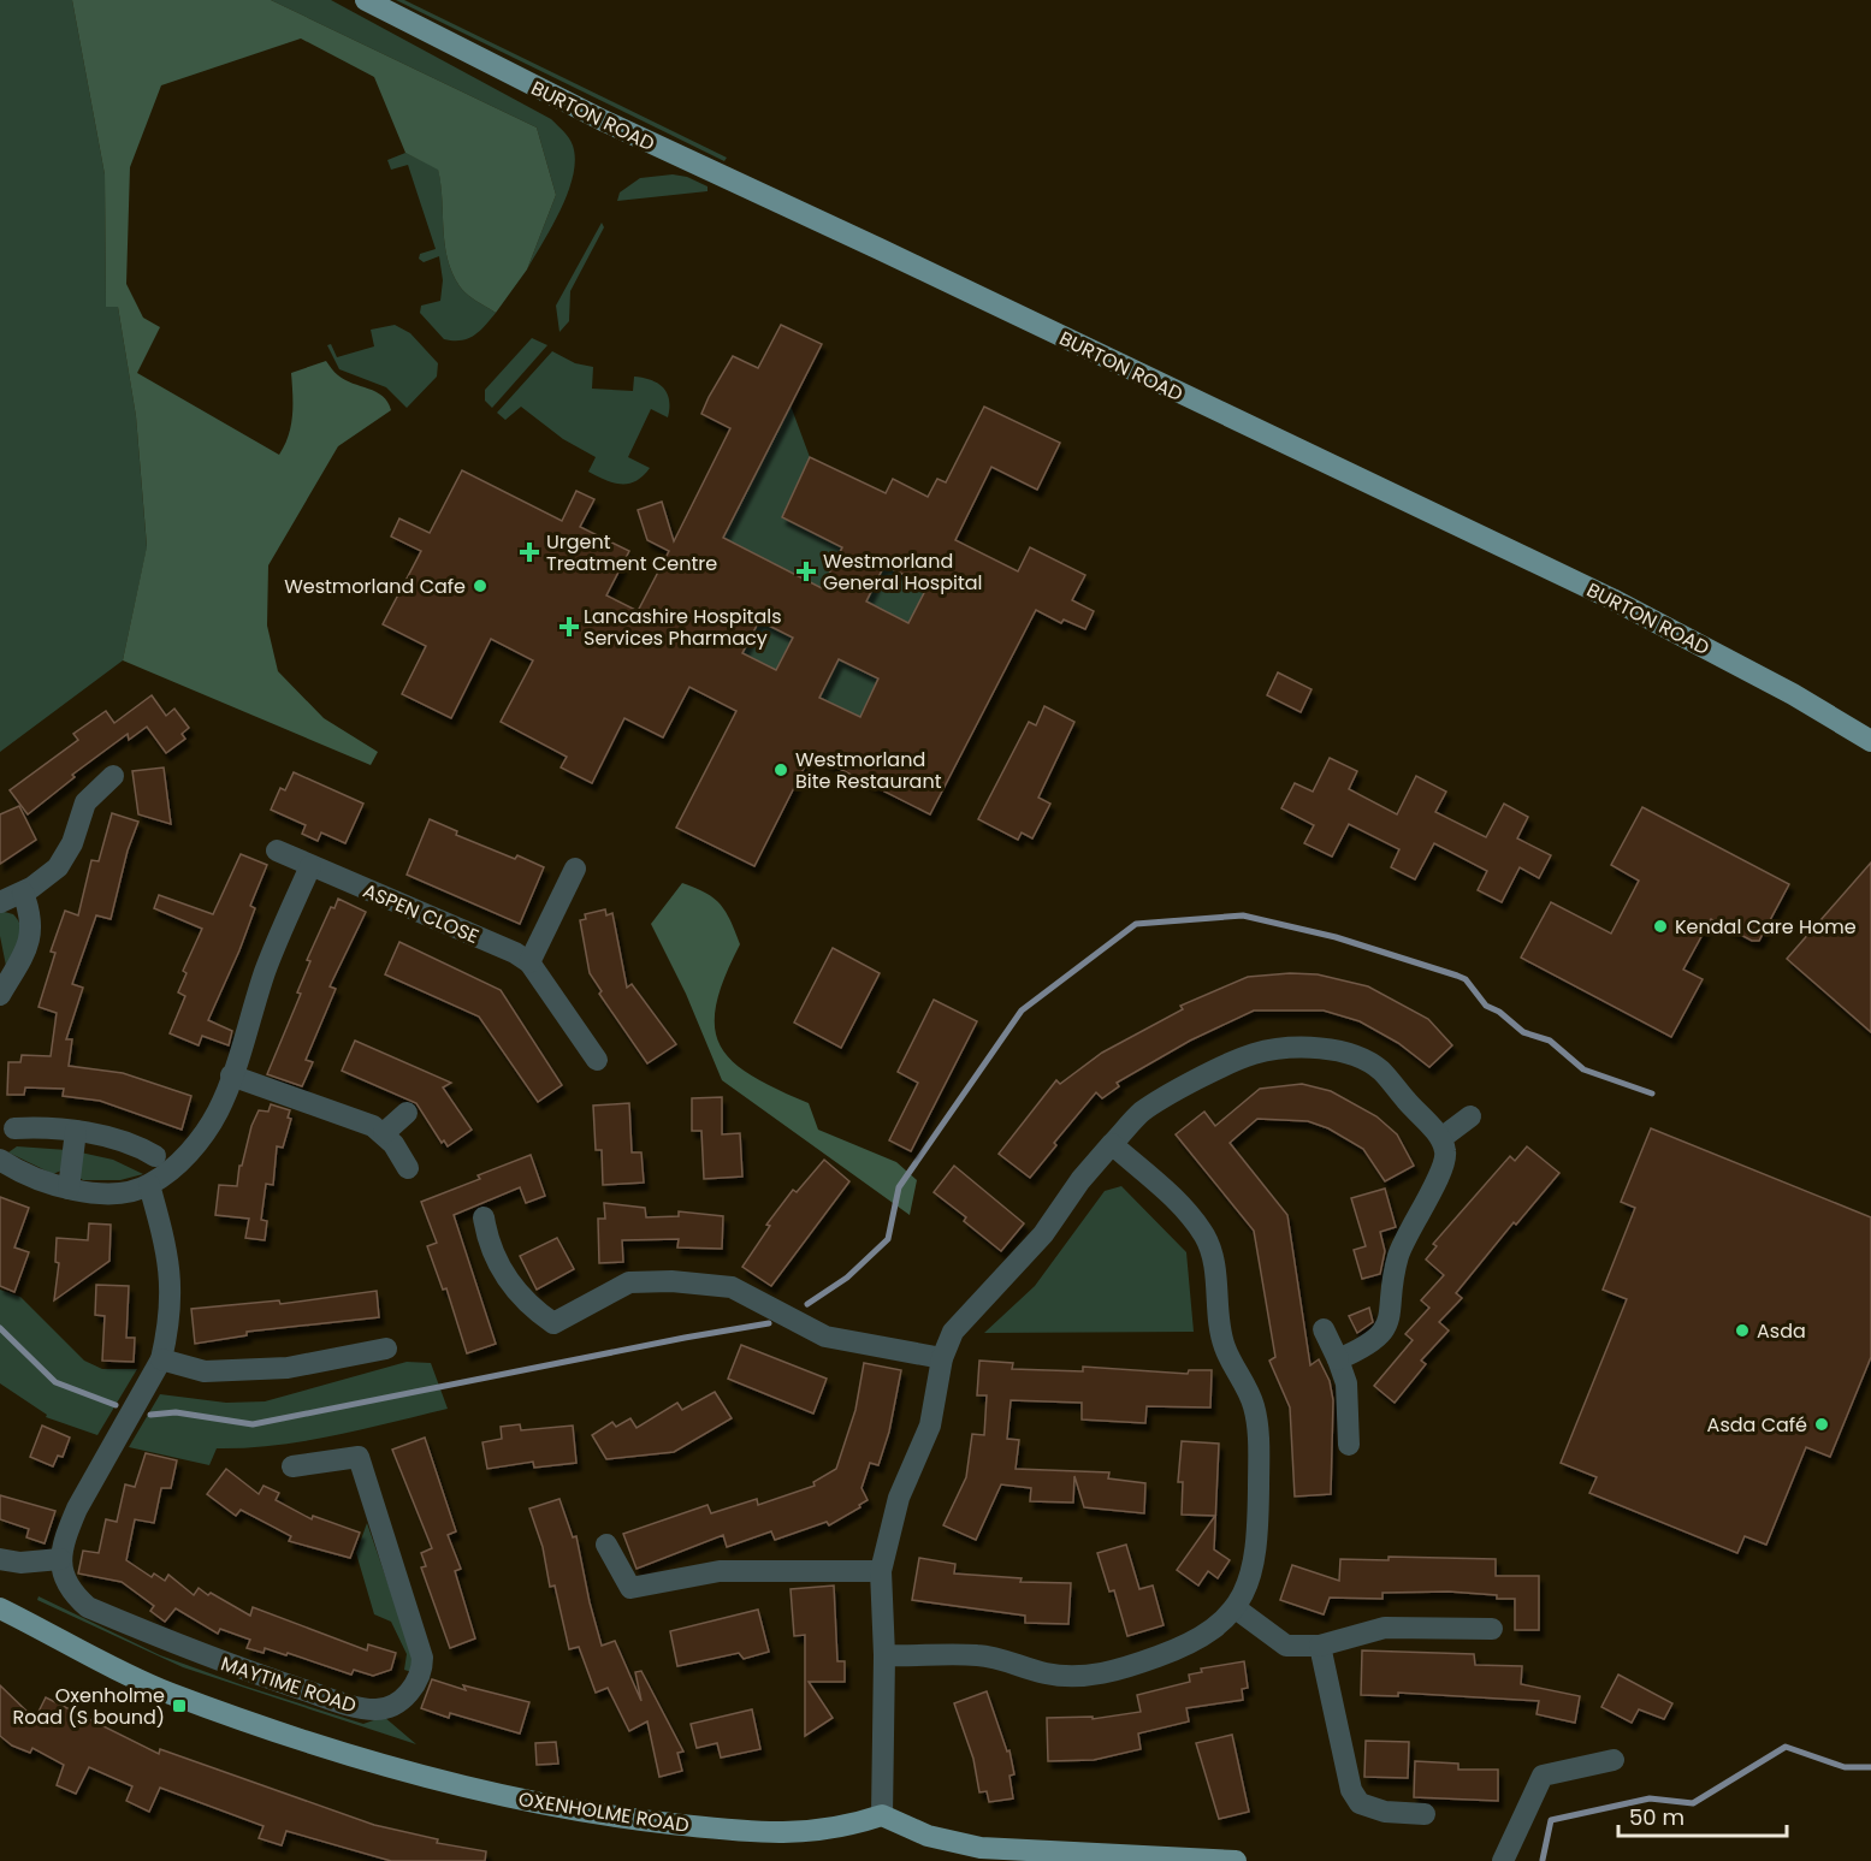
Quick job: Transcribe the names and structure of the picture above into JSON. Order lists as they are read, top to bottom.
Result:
{
  "streets": {
    "main road": ["BURTON ROAD", "OXENHOLME ROAD"],
    "street": ["ASPEN CLOSE", "MAYTIME ROAD"]
  },
  "places": {
    "health": ["Urgent Treatment Centre", "Westmorland General Hospital", "Lancashire Hospitals Services Pharmacy"],
    "other": [
      "Westmorland Cafe",
      "Westmorland Bite Restaurant",
      "Kendal Care Home",
      "Asda",
      "Asda Café"
    ],
    "transit": ["Oxenholme Road (S bound)"]
  },
  "scale_bar": "50 m"
}
